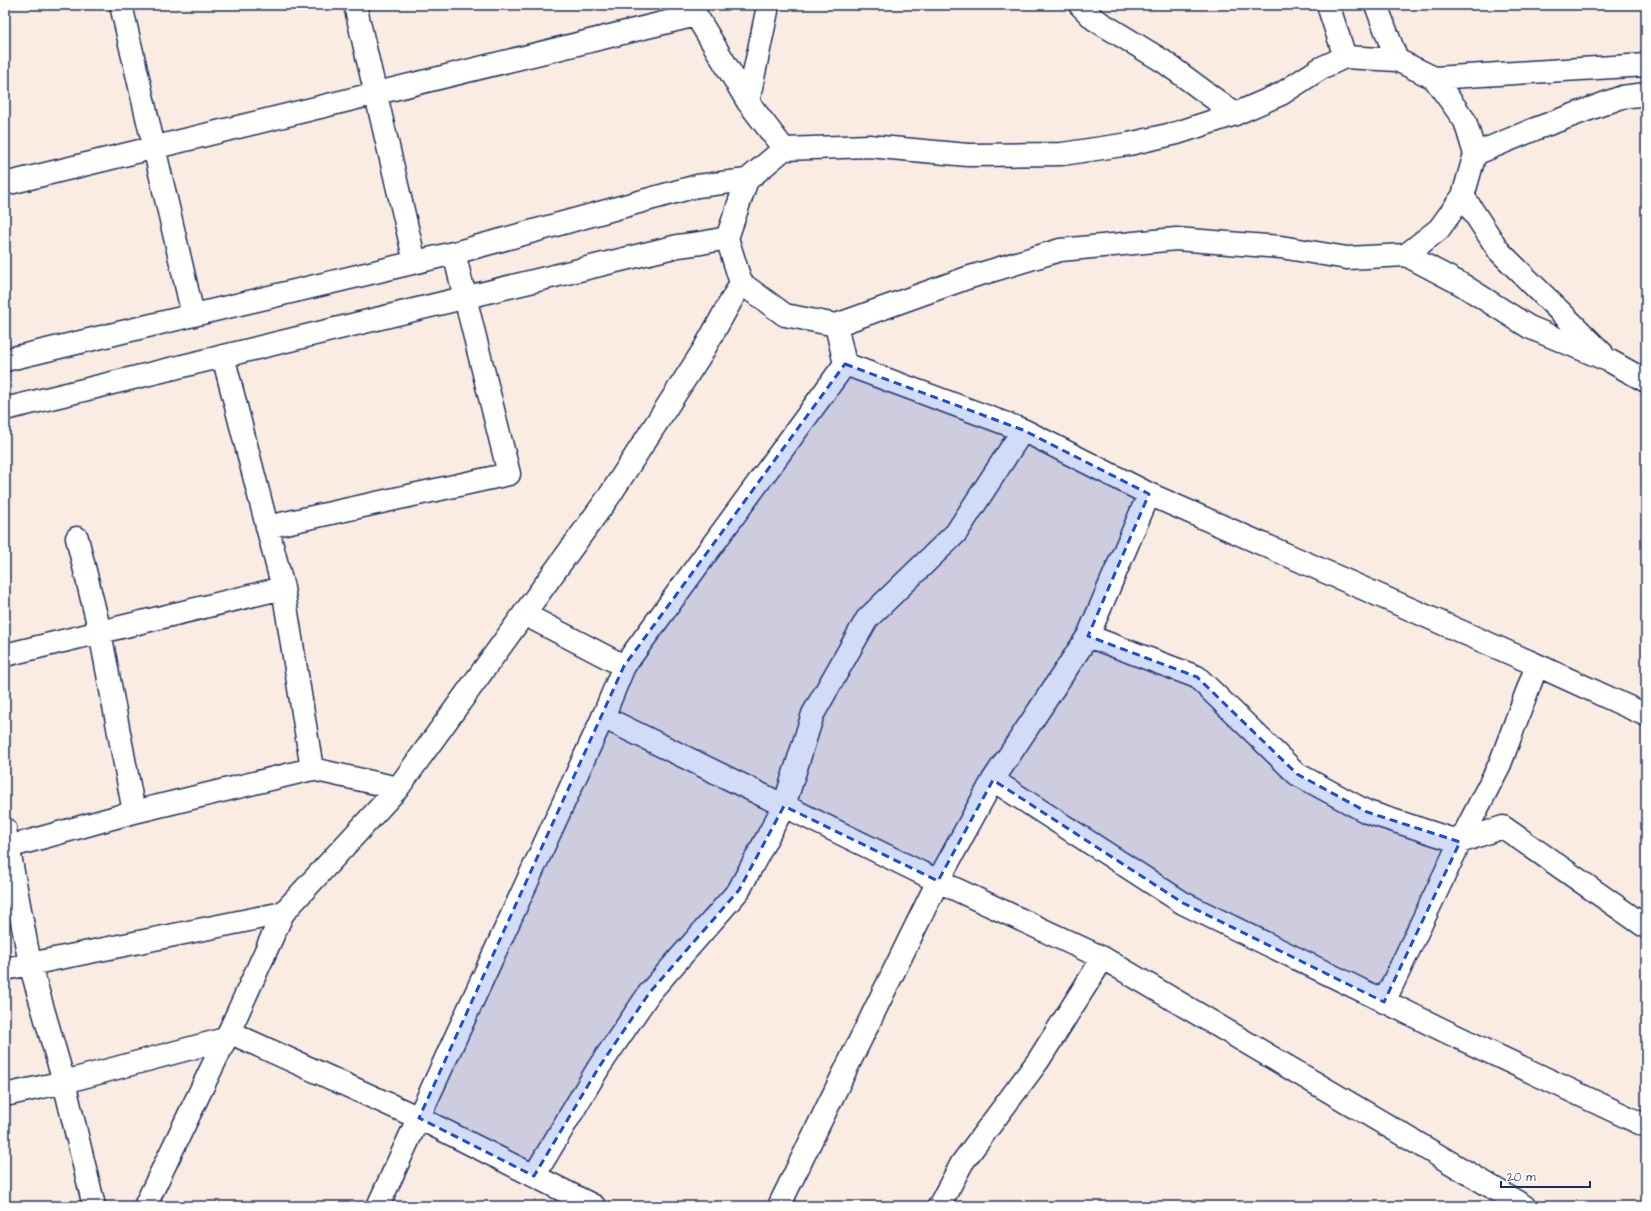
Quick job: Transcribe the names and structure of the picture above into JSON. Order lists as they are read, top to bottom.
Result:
{
  "scale_bar": "20 m"
}
